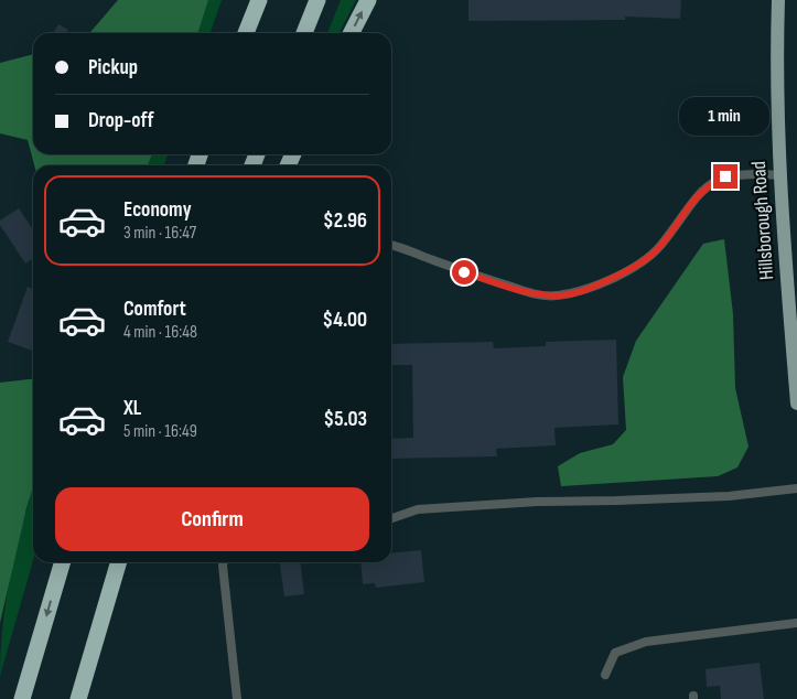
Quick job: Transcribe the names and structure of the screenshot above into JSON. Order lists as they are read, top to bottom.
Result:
{
  "streets": {
    "main road": ["Hillsborough Road"]
  },
  "page": {
    "banner": ["Pickup", "Drop-off"],
    "bubble": "1 min",
    "list": [
      {
        "name": "Economy",
        "note": "3 min · 16:47",
        "value": "$2.96"
      },
      {
        "name": "Comfort",
        "note": "4 min · 16:48",
        "value": "$4.00"
      },
      {
        "name": "XL",
        "note": "5 min · 16:49",
        "value": "$5.03"
      }
    ],
    "buttons": "Confirm"
  }
}
